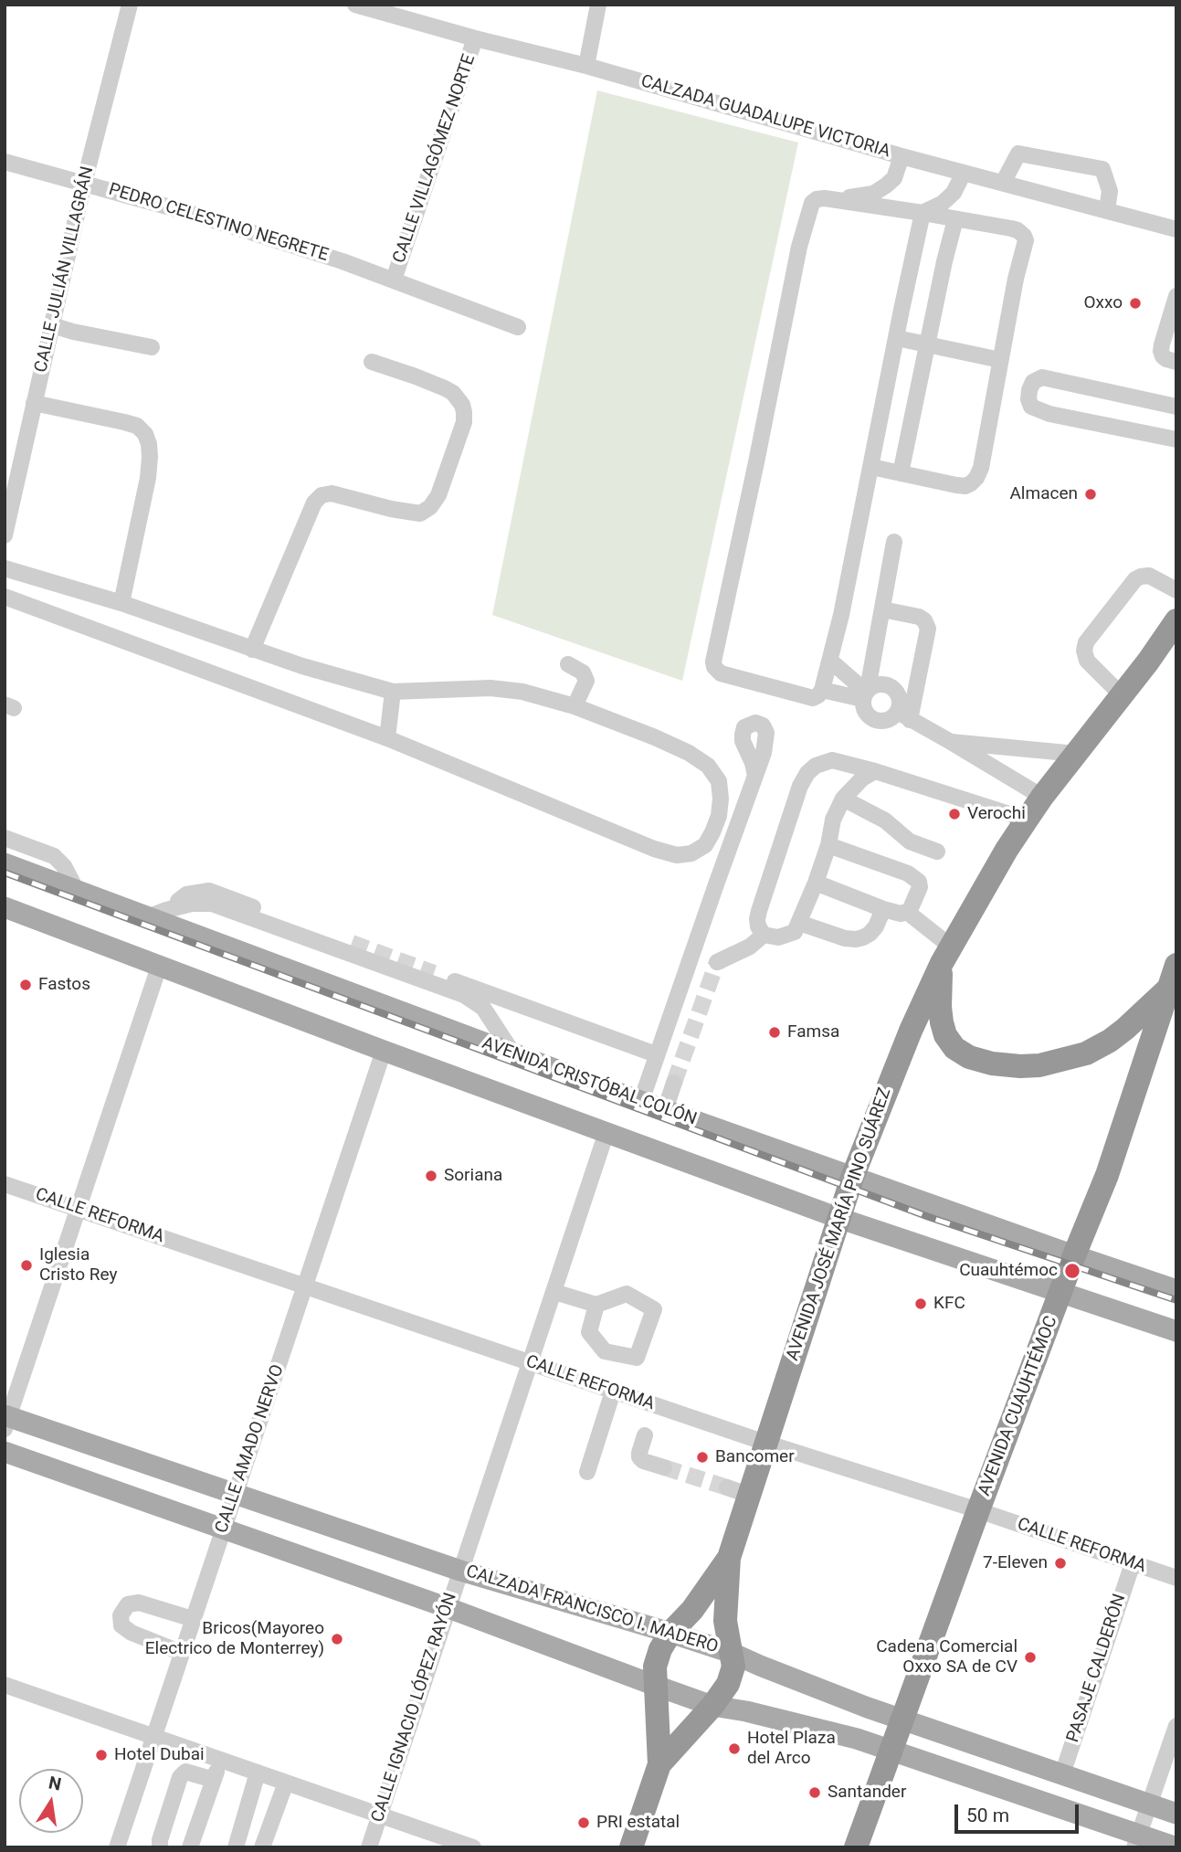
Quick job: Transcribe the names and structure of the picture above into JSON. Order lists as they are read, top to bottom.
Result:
{
  "streets": {
    "highway": ["AVENIDA JOSÉ MARÍA PINO SUÁREZ", "AVENIDA CUAUHTÉMOC"],
    "main road": ["AVENIDA CRISTÓBAL COLÓN", "CALZADA FRANCISCO I. MADERO"],
    "street": [
      "CALZADA GUADALUPE VICTORIA",
      "CALLE VILLAGÓMEZ NORTE",
      "PEDRO CELESTINO NEGRETE",
      "CALLE JULIÁN VILLAGRÁN",
      "CALLE REFORMA",
      "CALLE AMADO NERVO",
      "PASAJE CALDERÓN",
      "CALLE IGNACIO LÓPEZ RAYÓN"
    ]
  },
  "crossings": [
    ["CALZADA GUADALUPE VICTORIA", "CALLE VILLAGÓMEZ NORTE"],
    ["CALLE VILLAGÓMEZ NORTE", "PEDRO CELESTINO NEGRETE"],
    ["PEDRO CELESTINO NEGRETE", "CALLE JULIÁN VILLAGRÁN"],
    ["AVENIDA CRISTÓBAL COLÓN", "AVENIDA JOSÉ MARÍA PINO SUÁREZ"],
    ["AVENIDA CRISTÓBAL COLÓN", "AVENIDA CUAUHTÉMOC"],
    ["CALLE REFORMA", "AVENIDA JOSÉ MARÍA PINO SUÁREZ"],
    ["CALLE REFORMA", "AVENIDA CUAUHTÉMOC"],
    ["CALLE REFORMA", "CALLE AMADO NERVO"],
    ["CALLE REFORMA", "PASAJE CALDERÓN"],
    ["CALLE REFORMA", "CALLE IGNACIO LÓPEZ RAYÓN"],
    ["AVENIDA JOSÉ MARÍA PINO SUÁREZ", "CALZADA FRANCISCO I. MADERO"],
    ["AVENIDA CUAUHTÉMOC", "CALZADA FRANCISCO I. MADERO"],
    ["CALLE AMADO NERVO", "CALZADA FRANCISCO I. MADERO"],
    ["CALZADA FRANCISCO I. MADERO", "PASAJE CALDERÓN"],
    ["CALZADA FRANCISCO I. MADERO", "CALLE IGNACIO LÓPEZ RAYÓN"]
  ],
  "places": [
    "Oxxo",
    "Almacen",
    "Verochi",
    "Fastos",
    "Famsa",
    "Soriana",
    "Iglesia Cristo Rey",
    "Cuauhtémoc",
    "KFC",
    "Bancomer",
    "7-Eleven",
    "Bricos(Mayoreo Electrico de Monterrey)",
    "Cadena Comercial Oxxo SA de CV",
    "Hotel Plaza del Arco",
    "Hotel Dubai",
    "Santander",
    "PRI estatal"
  ],
  "scale_bar": "50 m",
  "north": "top"
}
